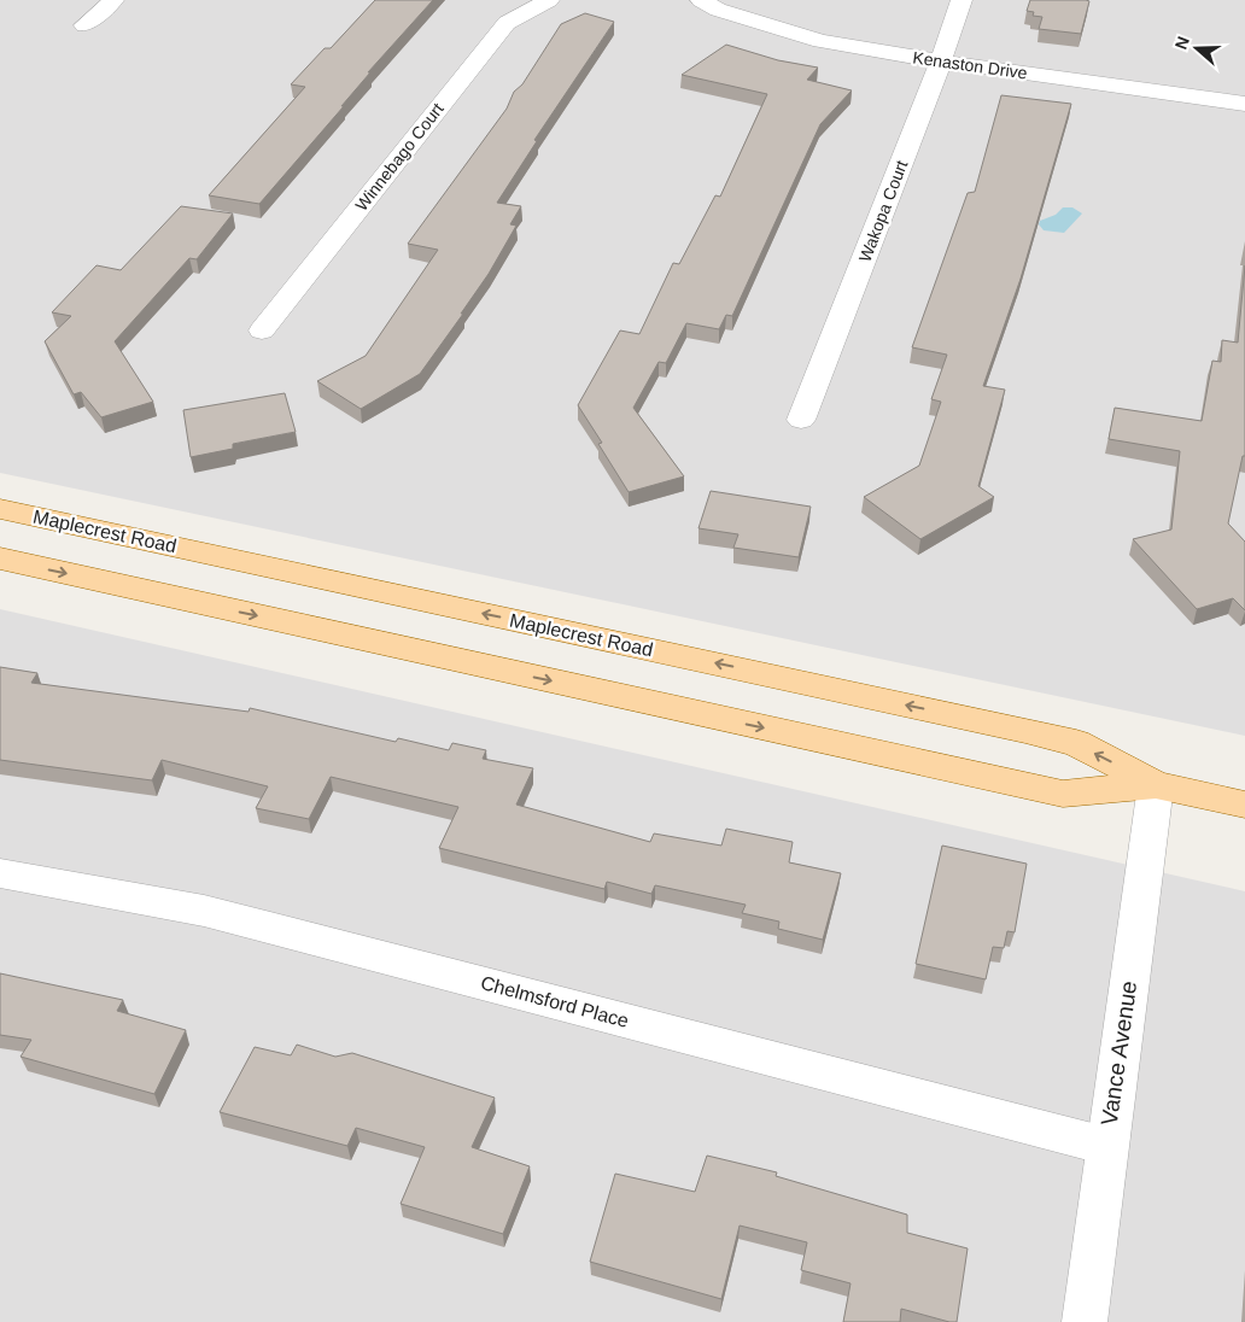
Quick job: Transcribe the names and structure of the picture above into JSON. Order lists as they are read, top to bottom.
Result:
{
  "streets": {
    "main road": ["Maplecrest Road"],
    "street": [
      "Kenaston Drive",
      "Winnebago Court",
      "Wakopa Court",
      "Chelmsford Place",
      "Vance Avenue"
    ]
  },
  "crossings": [
    ["Kenaston Drive", "Wakopa Court"],
    ["Maplecrest Road", "Vance Avenue"],
    ["Chelmsford Place", "Vance Avenue"]
  ],
  "north": "left"
}
